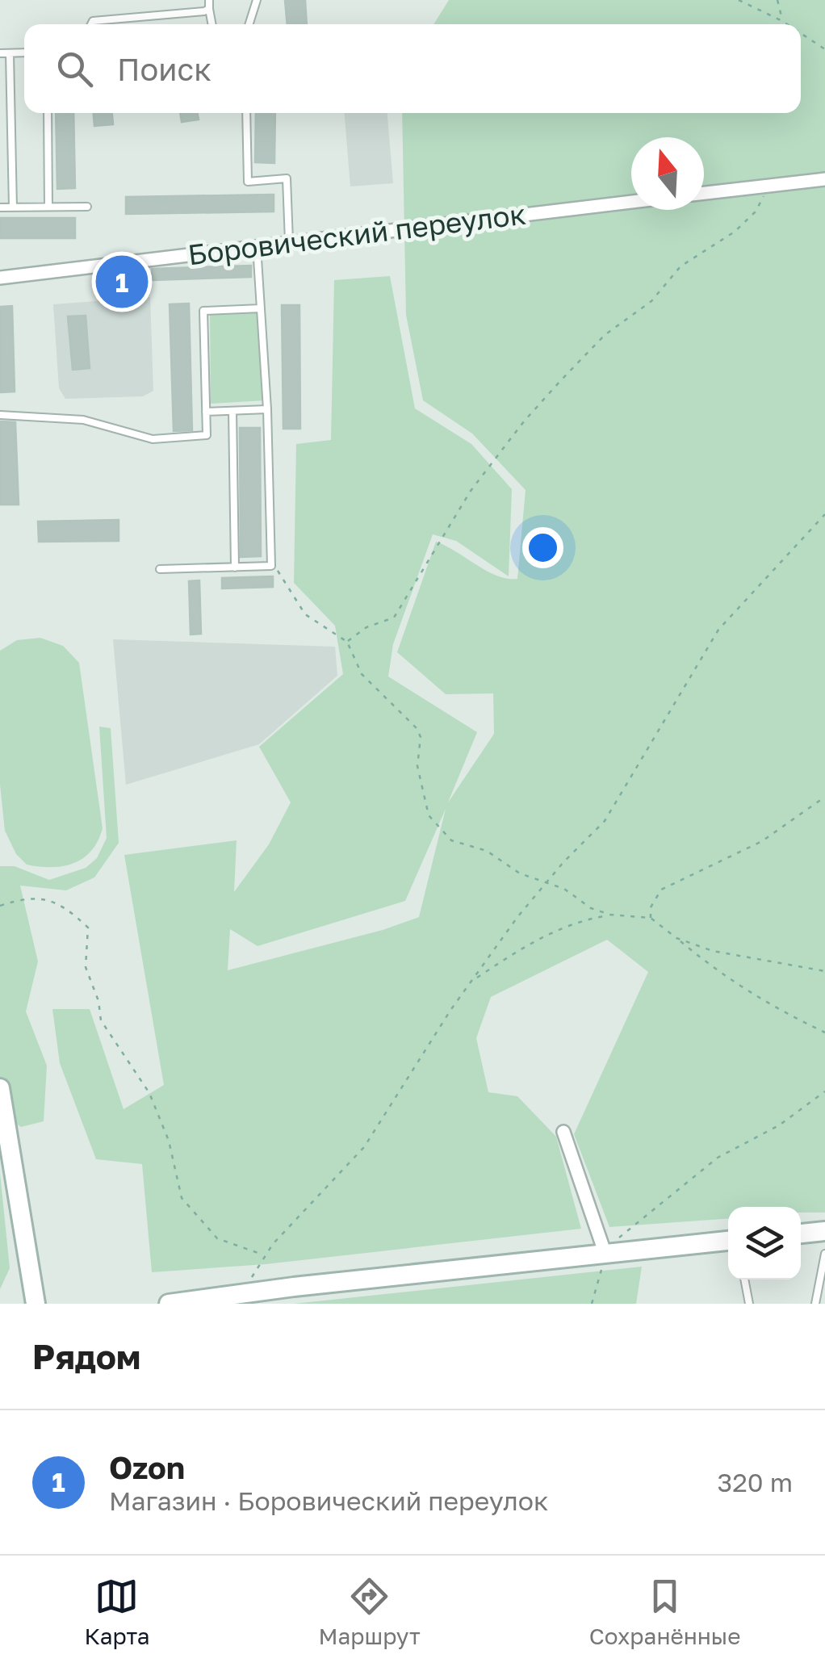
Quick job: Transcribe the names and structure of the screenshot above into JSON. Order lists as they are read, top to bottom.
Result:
{
  "streets": {
    "street": ["Боровический переулок"]
  },
  "north": "top",
  "page": {
    "search": "Поиск",
    "pins": "1",
    "heading": "Рядом",
    "list": [
      {
        "mark": "1",
        "name": "Ozon",
        "note": "Магазин · Боровический переулок",
        "value": "320 m"
      }
    ],
    "nav": ["Карта", "Маршрут", "Сохранённые"]
  }
}
